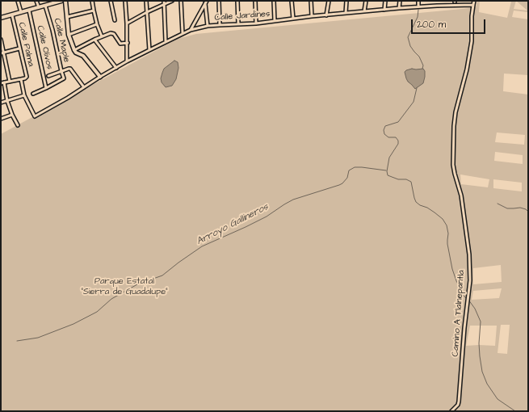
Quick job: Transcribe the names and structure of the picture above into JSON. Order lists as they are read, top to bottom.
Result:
{
  "streets": {
    "street": [
      "Calle Jardines",
      "Calle Maple",
      "Calle Palma",
      "Calle Olivos",
      "Camino A Tlalnepantla"
    ]
  },
  "crossings": [
    ["Calle Jardines", "Calle Palma"],
    ["Calle Jardines", "Camino A Tlalnepantla"],
    ["Calle Maple", "Calle Olivos"]
  ],
  "water": ["Arroyo Gallineros"],
  "parks": ["Parque Estatal \"Sierra de Guadalupe\""],
  "scale_bar": "200 m"
}
